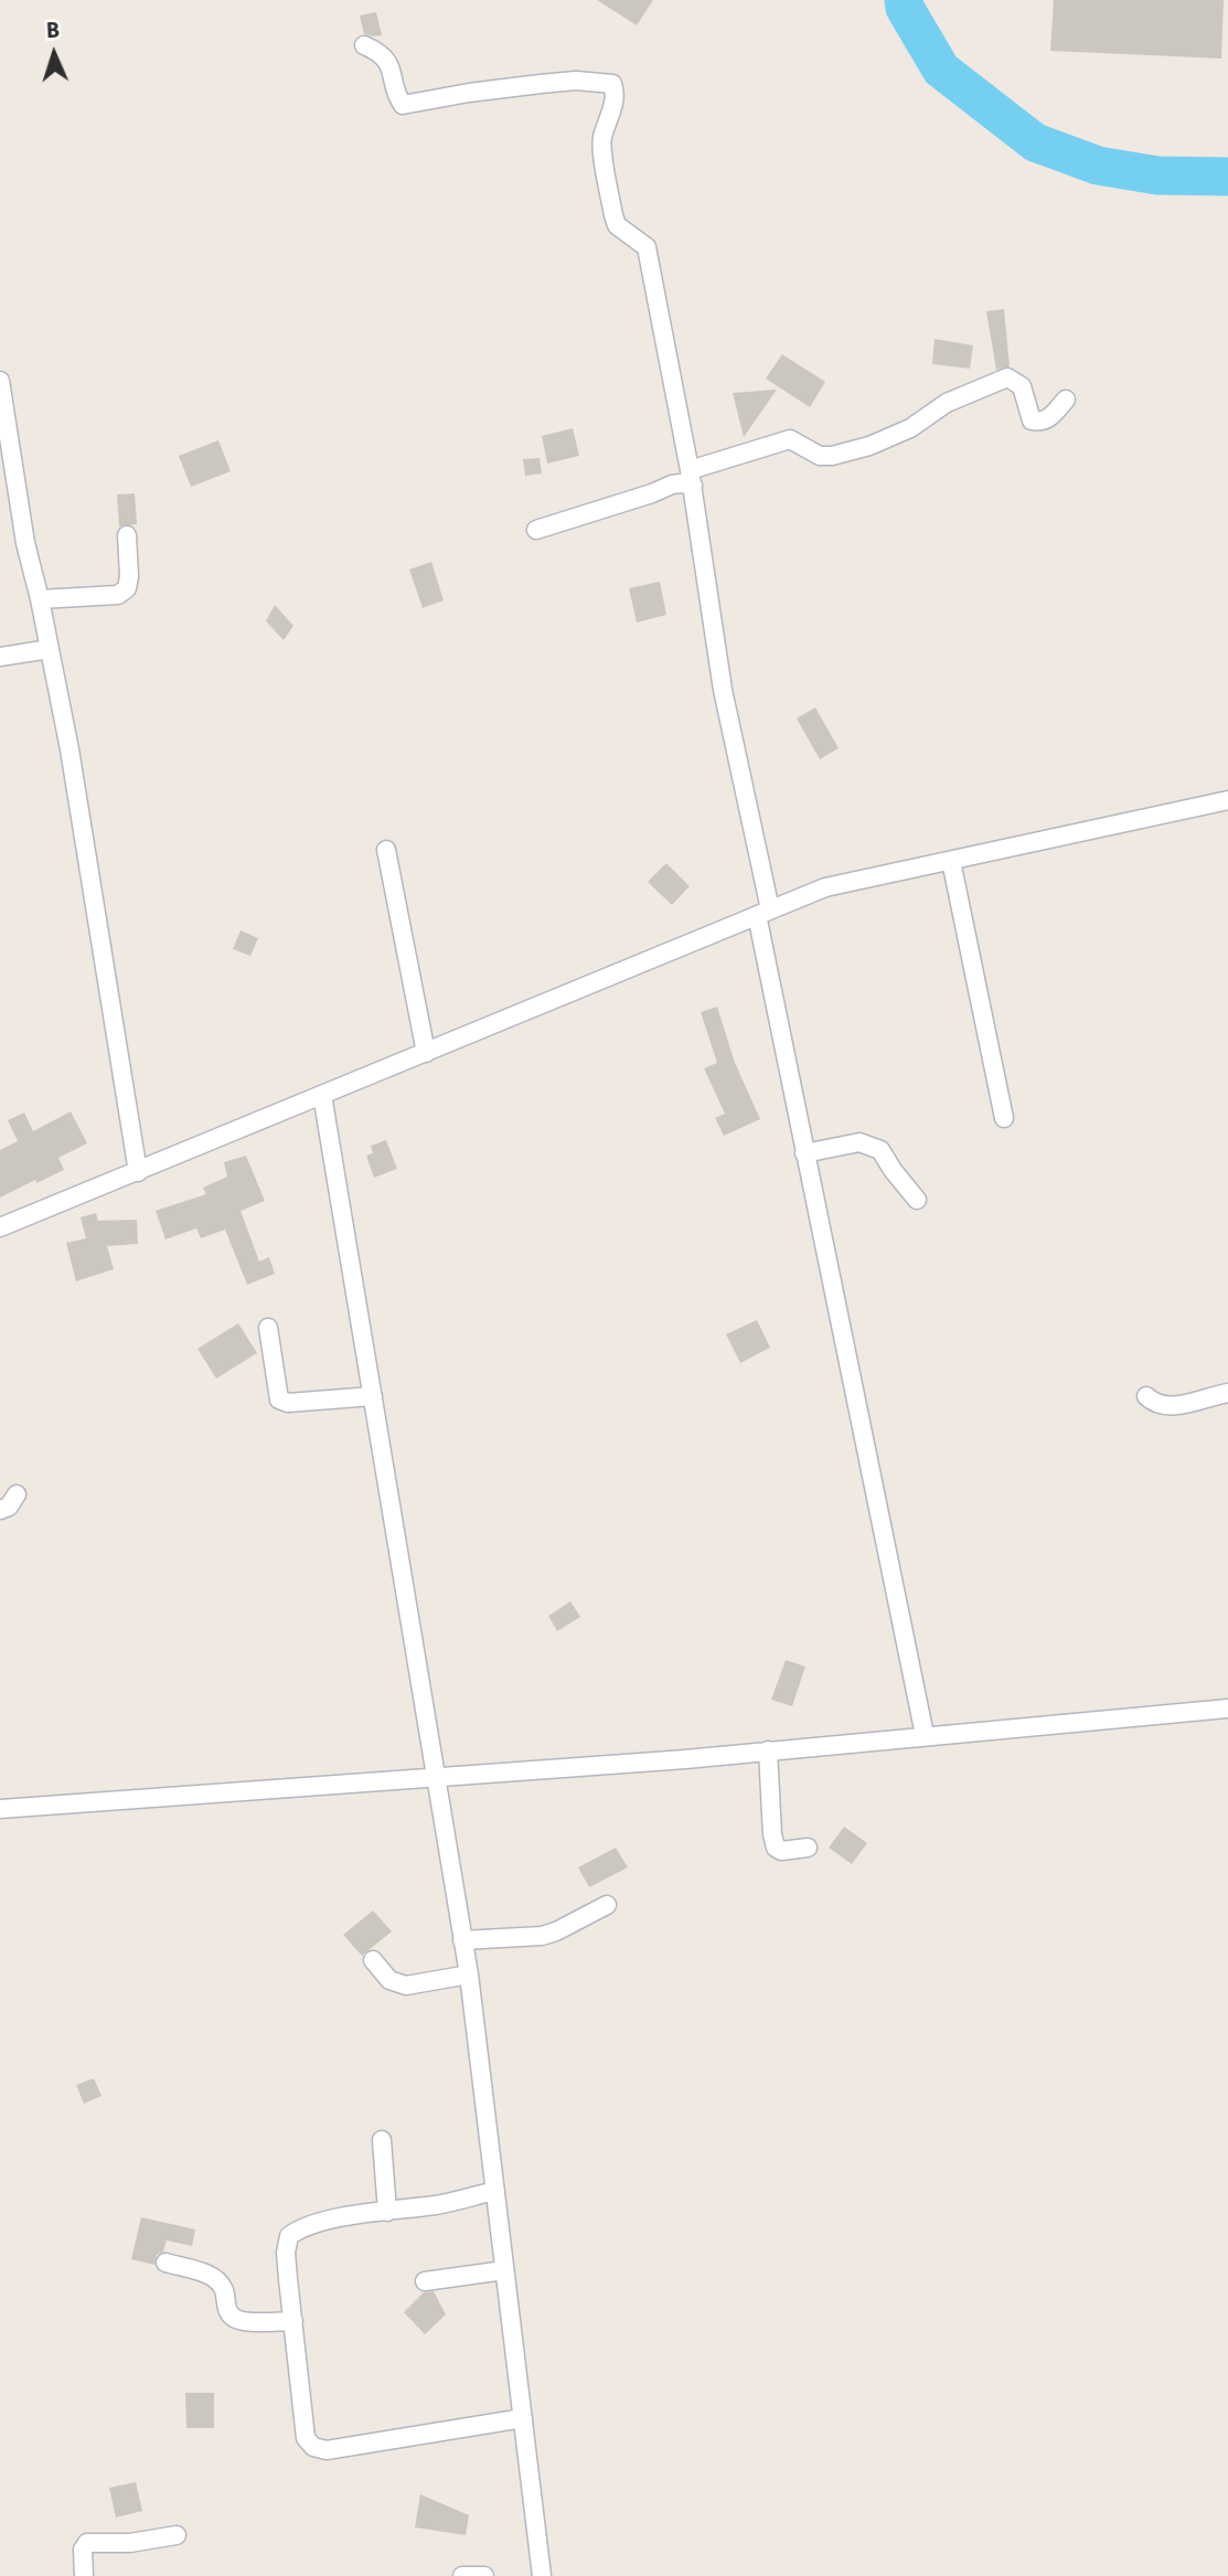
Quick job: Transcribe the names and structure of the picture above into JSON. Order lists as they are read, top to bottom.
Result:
{
  "north": "top"
}
